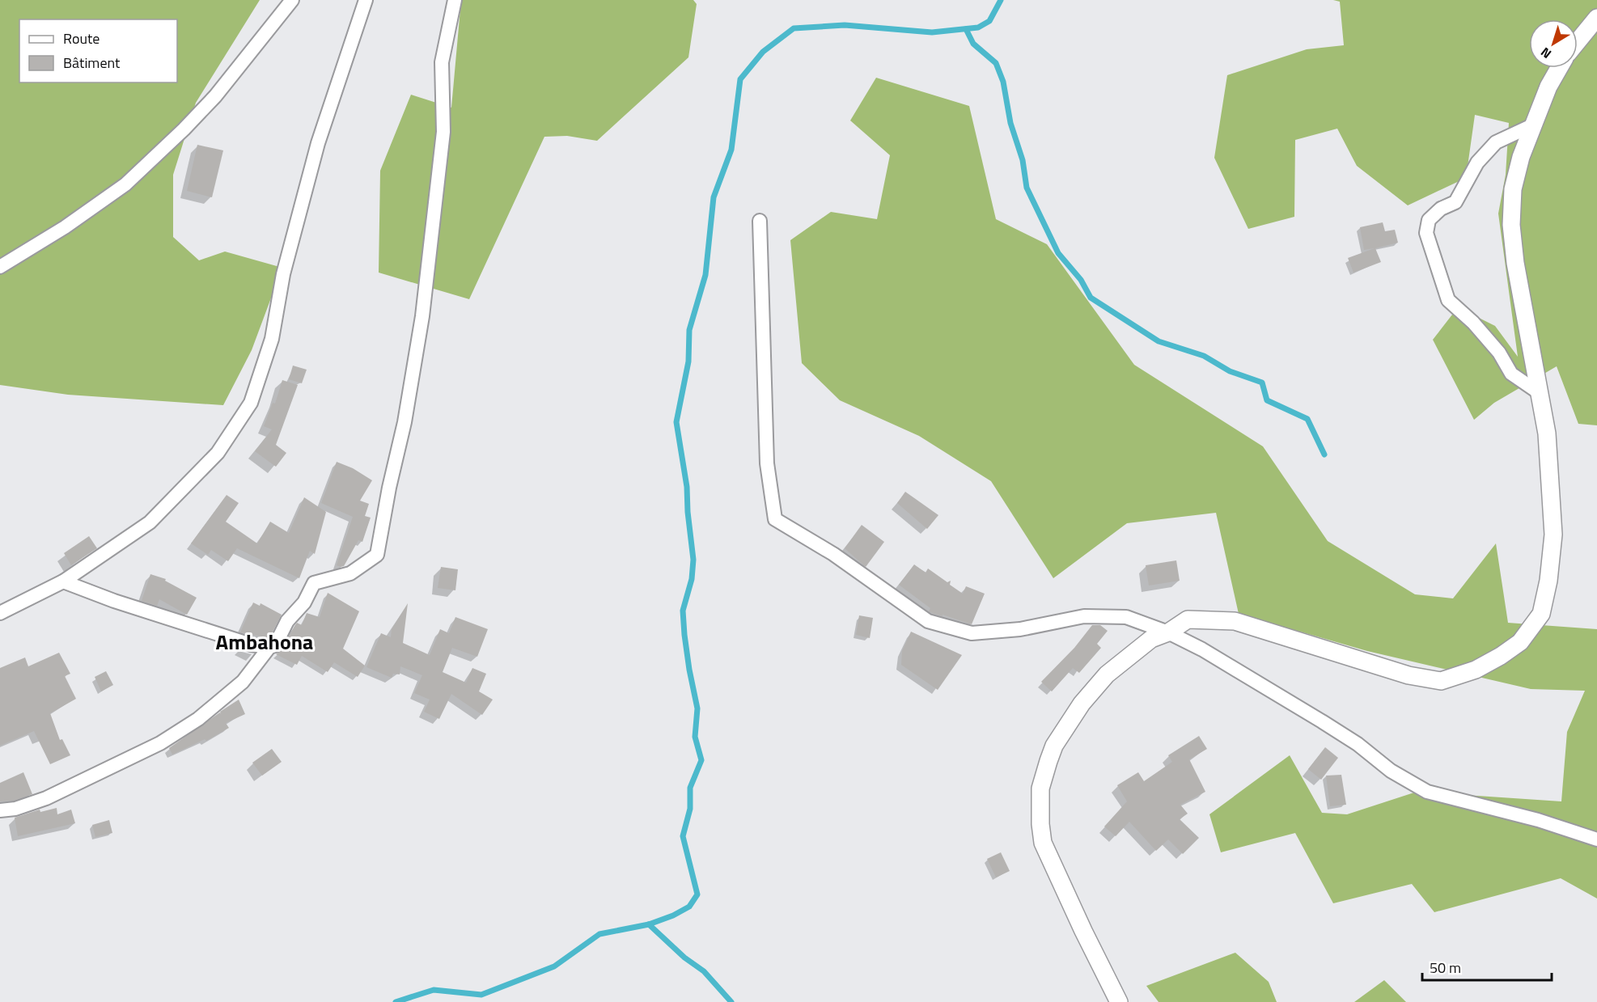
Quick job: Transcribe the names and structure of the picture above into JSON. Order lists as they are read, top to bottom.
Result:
{
  "districts": ["Ambahona"],
  "legend": ["Route", "Bâtiment"],
  "scale_bar": "50 m",
  "north": "bottom left"
}
